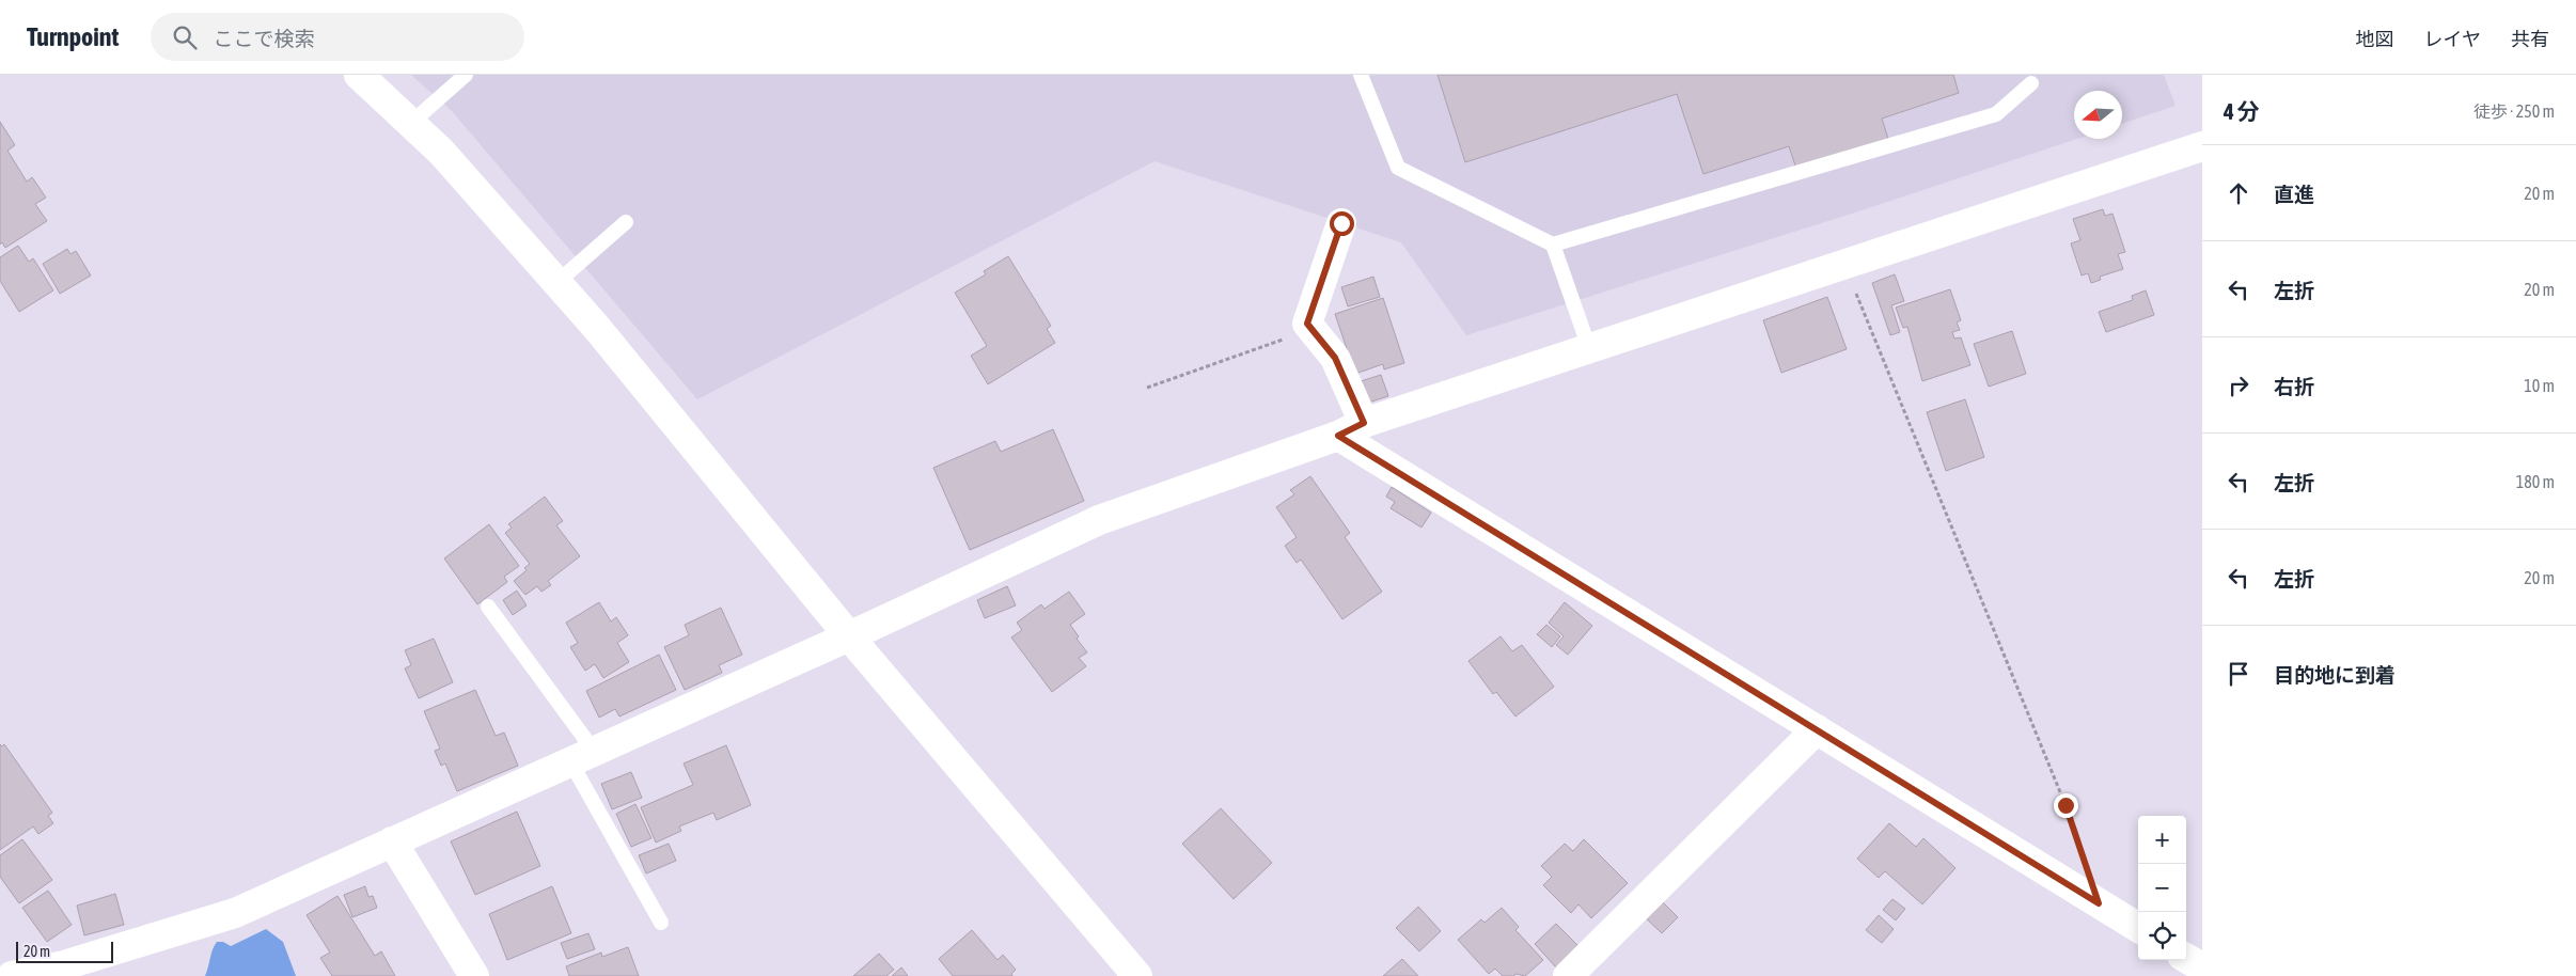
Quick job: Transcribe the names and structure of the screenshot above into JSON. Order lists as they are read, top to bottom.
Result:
{
  "scale_bar": "20 m",
  "north": "left",
  "page": {
    "header": "Turnpoint",
    "search": "ここで検索",
    "nav": ["地図", "レイヤ", "共有"],
    "heading": ["4 分", "徒歩 · 250 m"],
    "list": [
      ["直進", "20 m"],
      ["左折", "20 m"],
      ["右折", "10 m"],
      ["左折", "180 m"],
      ["左折", "20 m"],
      "目的地に到着"
    ],
    "map_buttons": ["+", "−"],
    "scale": "20 m"
  }
}
